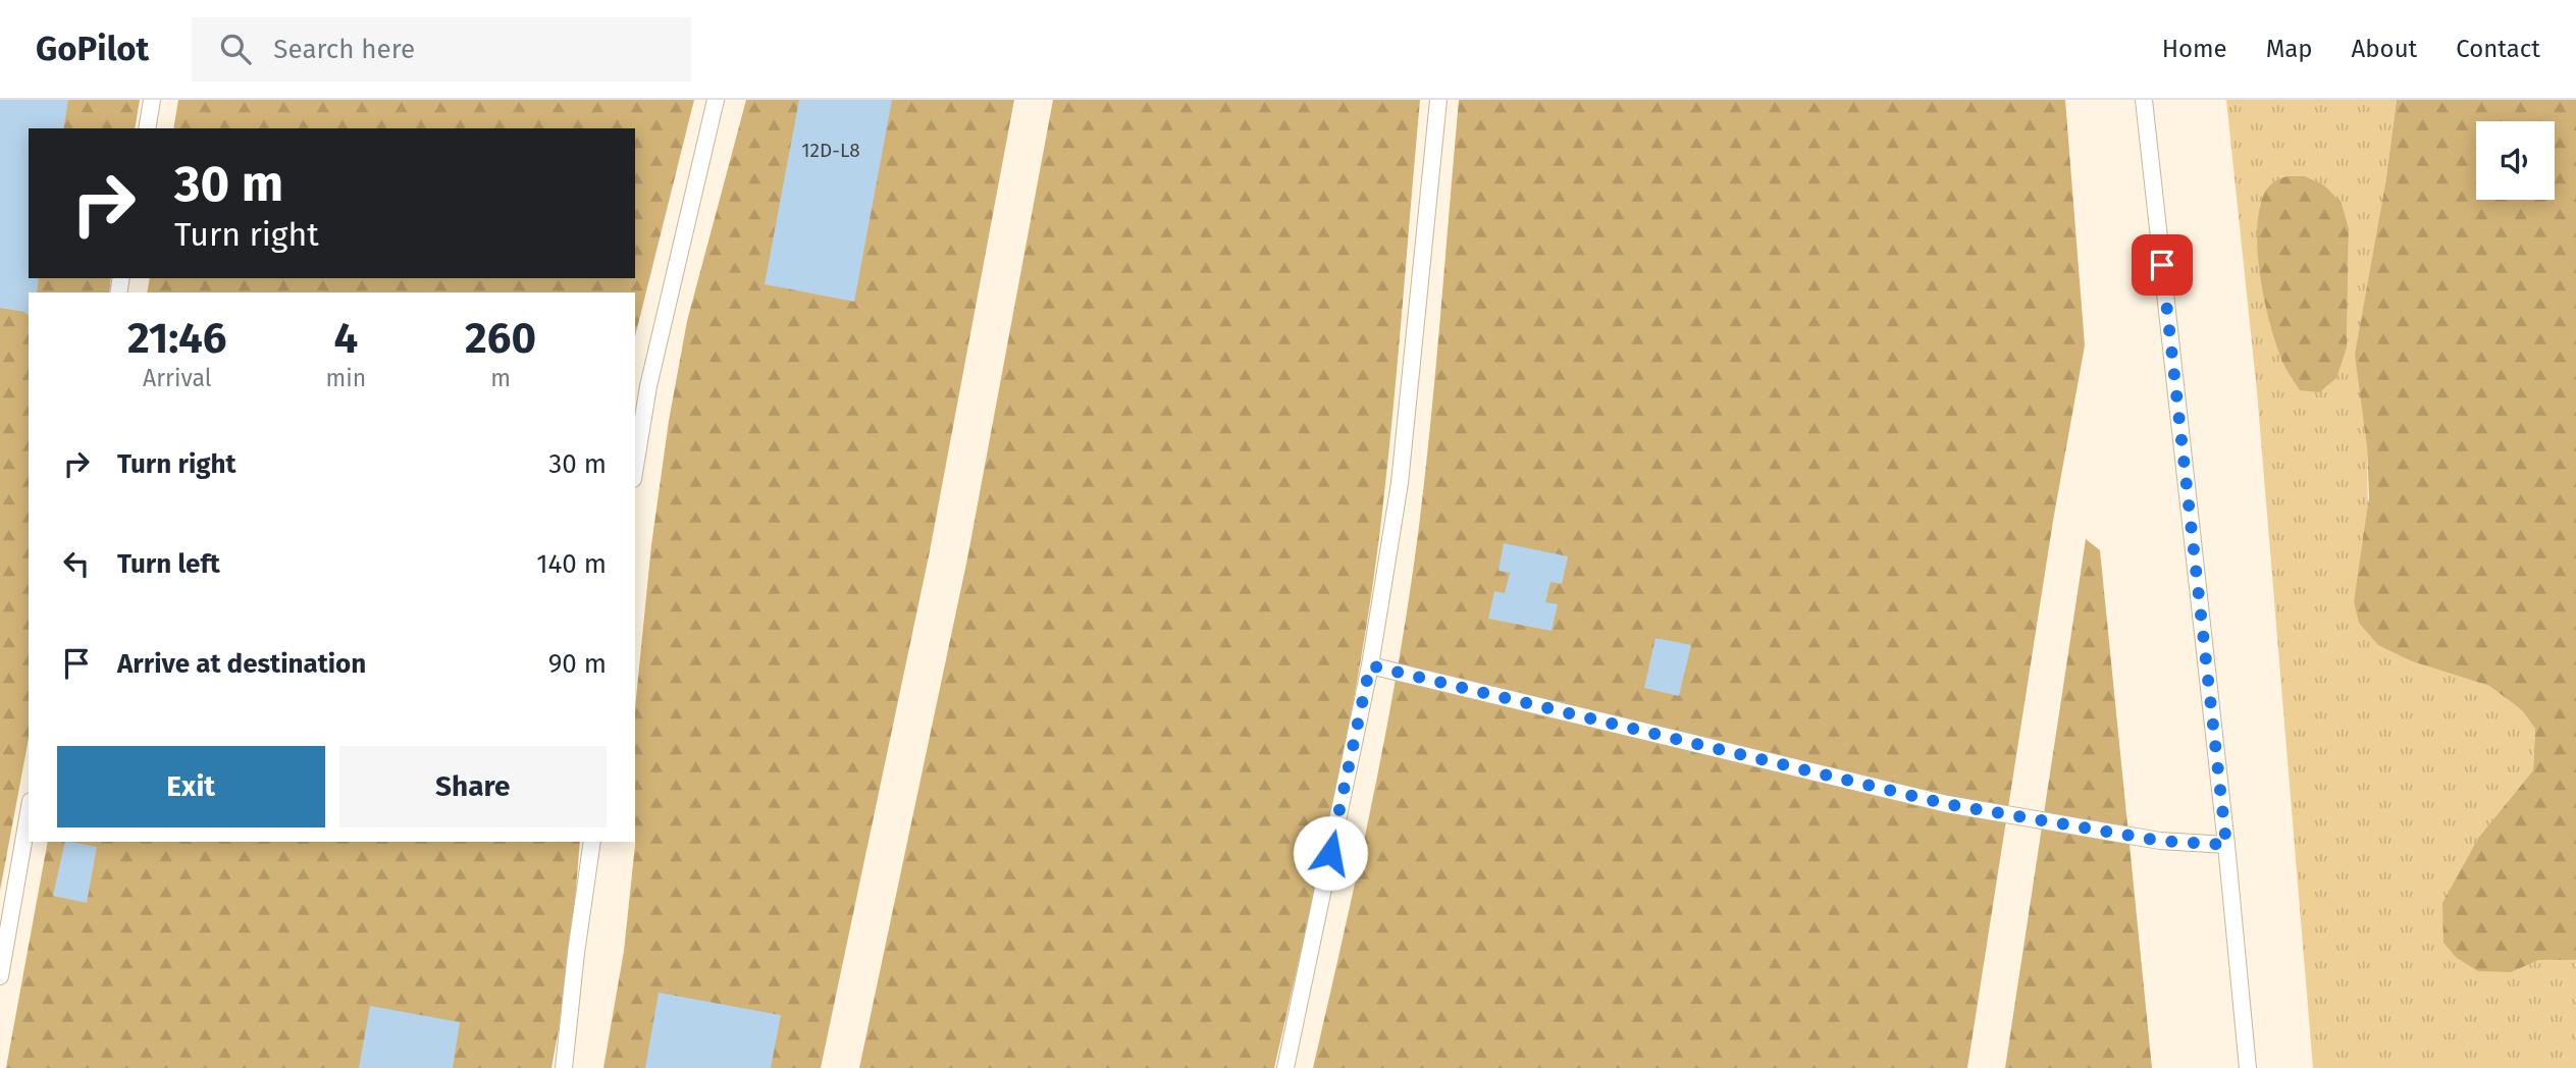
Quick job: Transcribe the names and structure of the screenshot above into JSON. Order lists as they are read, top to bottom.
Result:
{
  "house_numbers": ["12D-L8"],
  "page": {
    "header": "GoPilot",
    "search": "Search here",
    "nav": [
      "Home",
      "Map",
      "About",
      "Contact"
    ],
    "turn": ["30 m", "Turn right"],
    "eta": [
      "21:46",
      "Arrival",
      "4",
      "min",
      "260",
      "m"
    ],
    "list": [
      {
        "name": "Turn right",
        "value": "30 m"
      },
      {
        "name": "Turn left",
        "value": "140 m"
      },
      {
        "name": "Arrive at destination",
        "value": "90 m"
      }
    ],
    "buttons": ["Exit", "Share"]
  }
}
